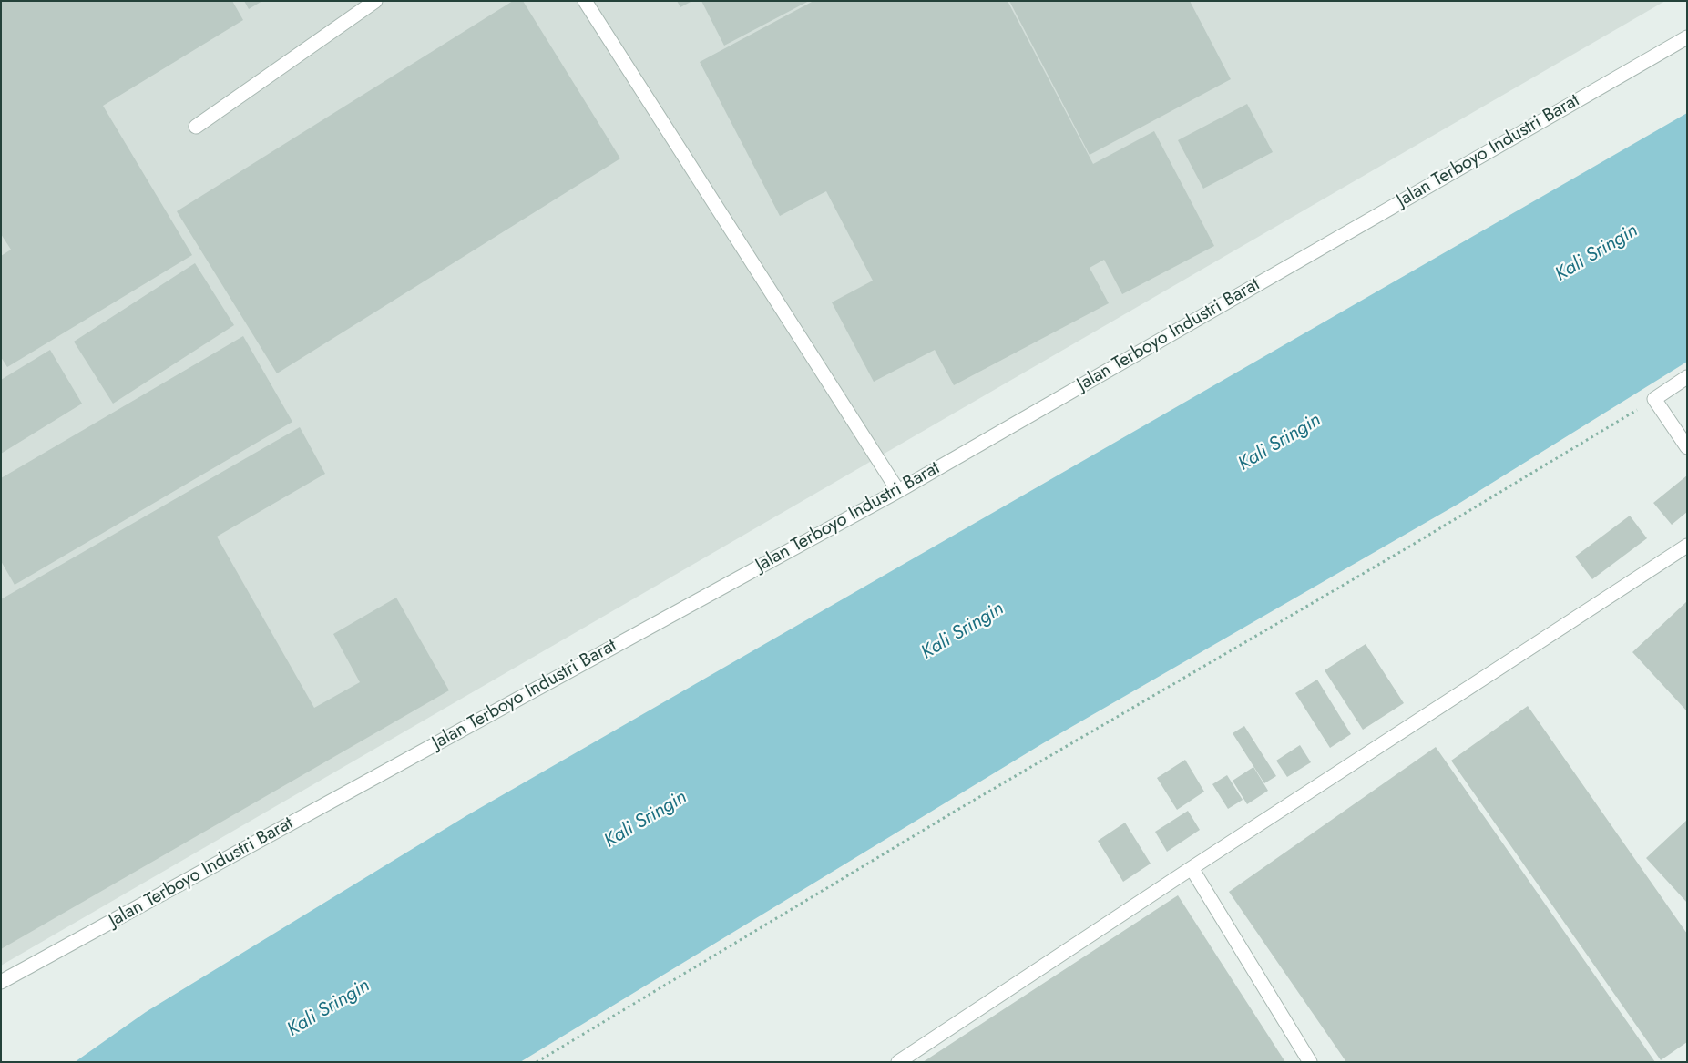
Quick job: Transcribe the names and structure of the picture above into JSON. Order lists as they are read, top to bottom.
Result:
{
  "streets": {
    "lane": ["Jalan Terboyo Industri Barat"]
  },
  "water": ["Kali Sringin"]
}
